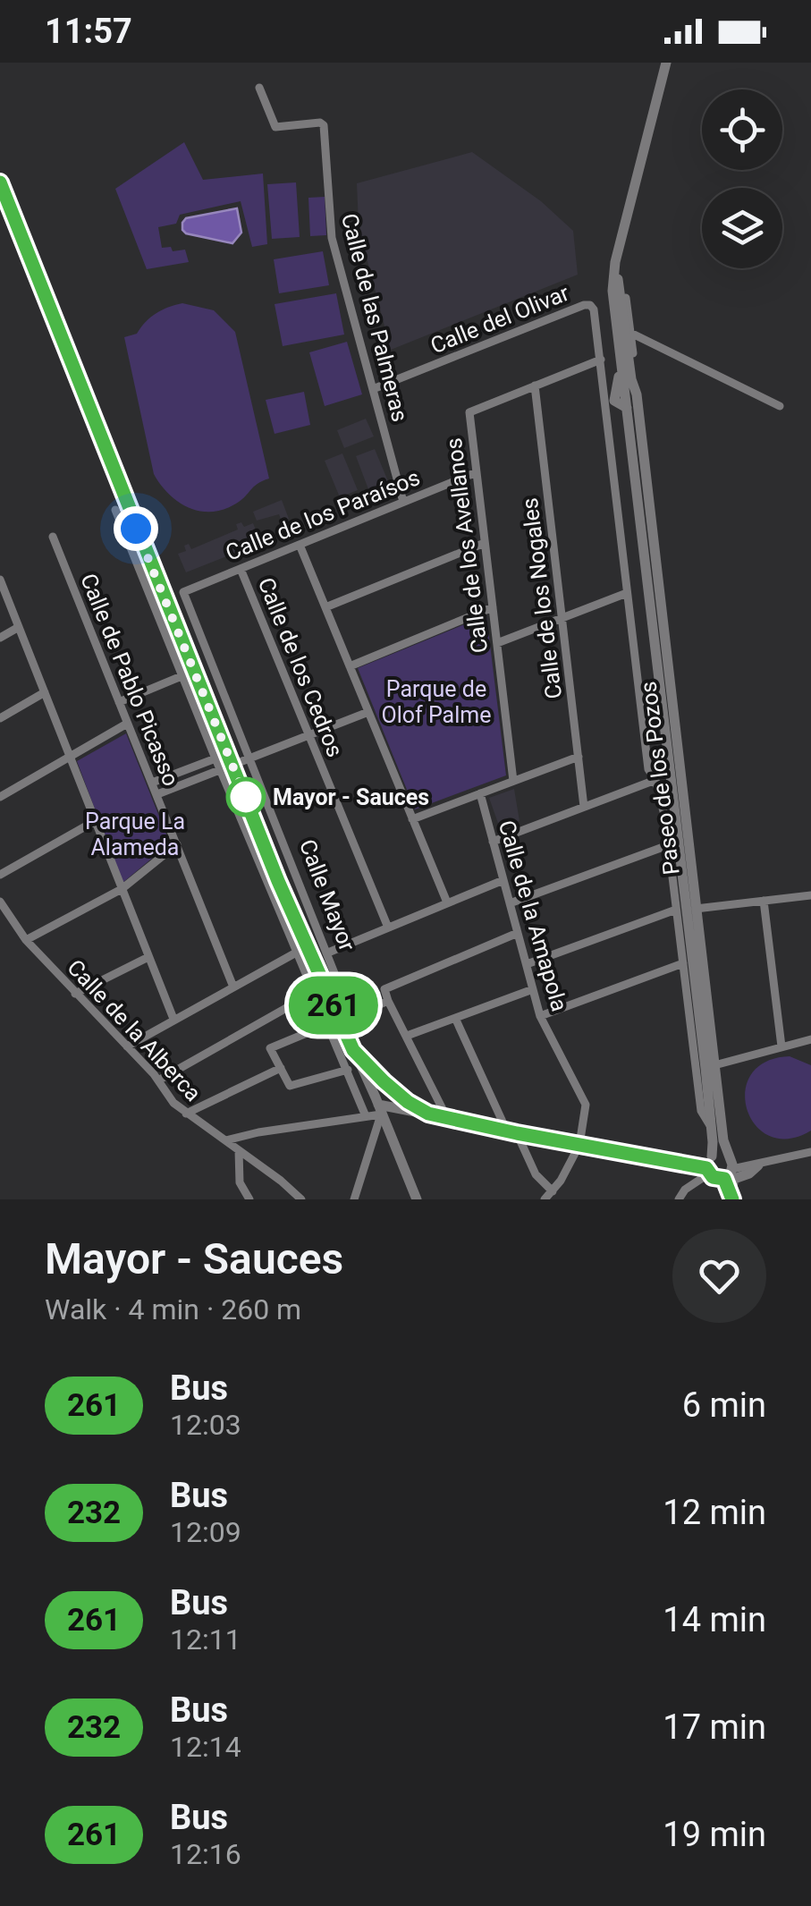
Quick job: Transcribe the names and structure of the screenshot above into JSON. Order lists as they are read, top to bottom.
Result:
{
  "streets": {
    "street": [
      "Calle de las Palmeras",
      "Calle del Olivar",
      "Calle de los Paraísos",
      "Calle de los Avellanos",
      "Calle de los Nogales",
      "Calle de los Cedros",
      "Calle de Pablo Picasso",
      "Paseo de los Pozos",
      "Calle Mayor",
      "Calle de la Amapola",
      "Calle de la Alberca"
    ]
  },
  "crossings": [
    ["Calle de las Palmeras", "Calle del Olivar"],
    ["Calle de las Palmeras", "Calle de los Paraísos"],
    ["Calle del Olivar", "Paseo de los Pozos"],
    ["Calle de los Paraísos", "Calle de los Avellanos"],
    ["Calle de los Paraísos", "Calle de los Cedros"],
    ["Calle de los Paraísos", "Calle Mayor"],
    ["Calle de los Avellanos", "Calle de los Nogales"]
  ],
  "parks": ["Parque de Olof Palme", "Parque La Alameda"],
  "places": ["Mayor - Sauces"],
  "lines": ["bus line 261"],
  "page": {
    "status": "11:57",
    "on_map": "261",
    "heading": ["Mayor - Sauces", "Walk · 4 min · 260 m"],
    "list": [
      {
        "mark": "261",
        "name": "Bus",
        "note": "12:03",
        "value": "6 min"
      },
      {
        "mark": "232",
        "name": "Bus",
        "note": "12:09",
        "value": "12 min"
      },
      {
        "mark": "261",
        "name": "Bus",
        "note": "12:11",
        "value": "14 min"
      },
      {
        "mark": "232",
        "name": "Bus",
        "note": "12:14",
        "value": "17 min"
      },
      {
        "mark": "261",
        "name": "Bus",
        "note": "12:16",
        "value": "19 min"
      }
    ]
  }
}
